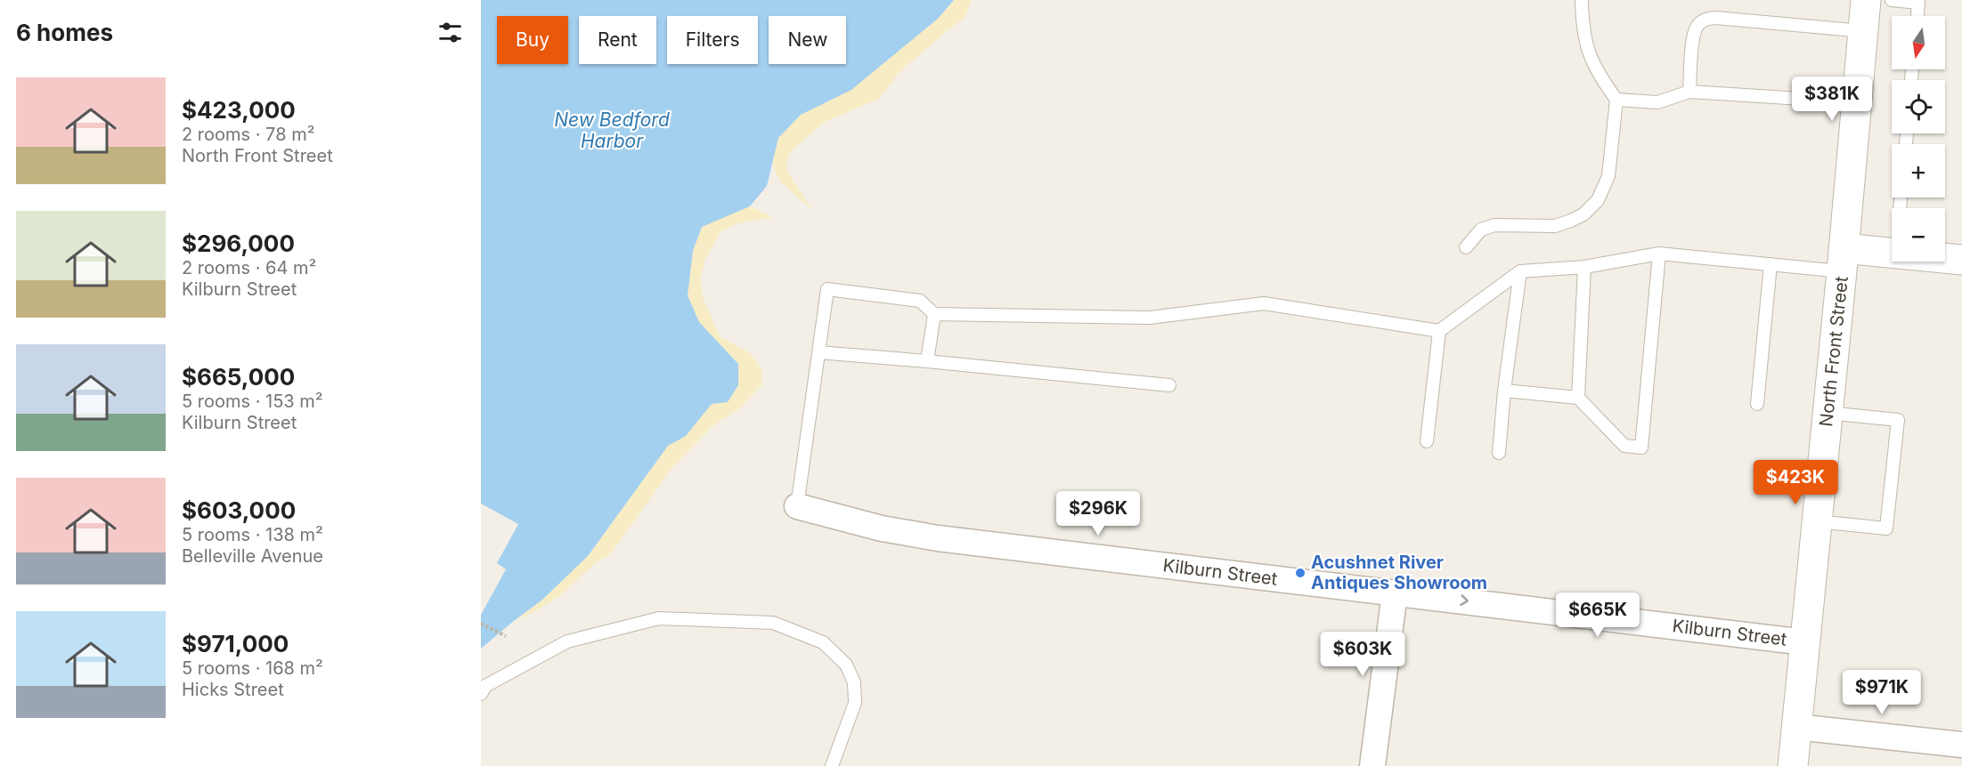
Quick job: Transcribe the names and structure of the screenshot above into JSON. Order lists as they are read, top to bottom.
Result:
{
  "streets": {
    "street": ["North Front Street", "Kilburn Street"]
  },
  "crossings": [
    ["North Front Street", "Kilburn Street"]
  ],
  "one_way": ["Kilburn Street"],
  "water": ["New Bedford Harbor"],
  "places": ["Acushnet River Antiques Showroom"],
  "north": "bottom",
  "page": {
    "heading": "6 homes",
    "map_buttons": ["+", "−"],
    "chip": [
      "Buy",
      "Rent",
      "Filters",
      "New"
    ],
    "list": [
      {
        "name": "$423,000",
        "note": "2 rooms · 78 m² · North Front Street"
      },
      {
        "name": "$296,000",
        "note": "2 rooms · 64 m² · Kilburn Street"
      },
      {
        "name": "$665,000",
        "note": "5 rooms · 153 m² · Kilburn Street"
      },
      {
        "name": "$603,000",
        "note": "5 rooms · 138 m² · Belleville Avenue"
      },
      {
        "name": "$971,000",
        "note": "5 rooms · 168 m² · Hicks Street"
      }
    ],
    "price": [
      "$381K",
      "$423K",
      "$296K",
      "$665K",
      "$603K",
      "$971K"
    ]
  }
}
